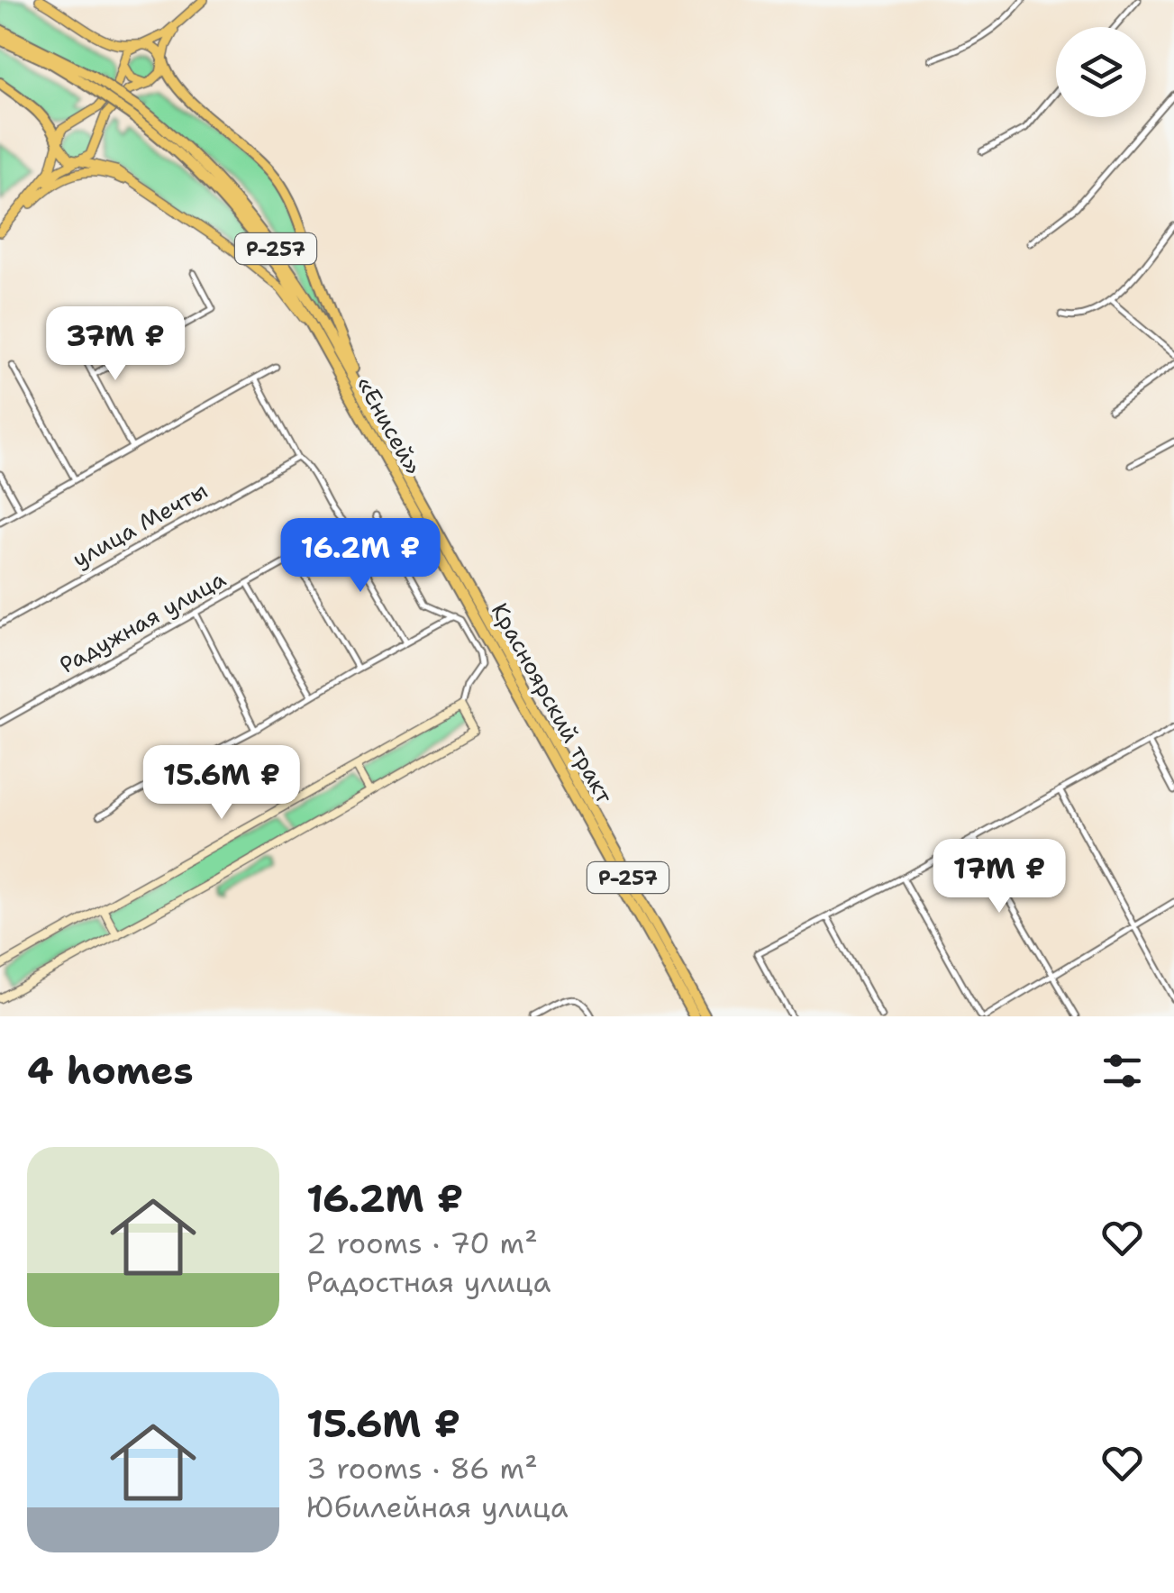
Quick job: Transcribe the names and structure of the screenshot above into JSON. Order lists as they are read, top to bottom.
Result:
{
  "streets": {
    "highway": ["Р-257", "«Енисей»", "Красноярский тракт"],
    "street": ["улица Мечты", "Радужная улица"]
  },
  "crossings": [
    ["Р-257", "Красноярский тракт"],
    ["«Енисей»", "Красноярский тракт"],
    ["улица Мечты", "Радужная улица"]
  ],
  "page": {
    "price": [
      "37M ₽",
      "16.2M ₽",
      "15.6M ₽",
      "17M ₽"
    ],
    "heading": "4 homes",
    "list": [
      {
        "name": "16.2M ₽",
        "note": "2 rooms · 70 m² · Радостная улица"
      },
      {
        "name": "15.6M ₽",
        "note": "3 rooms · 86 m² · Юбилейная улица"
      }
    ]
  }
}
